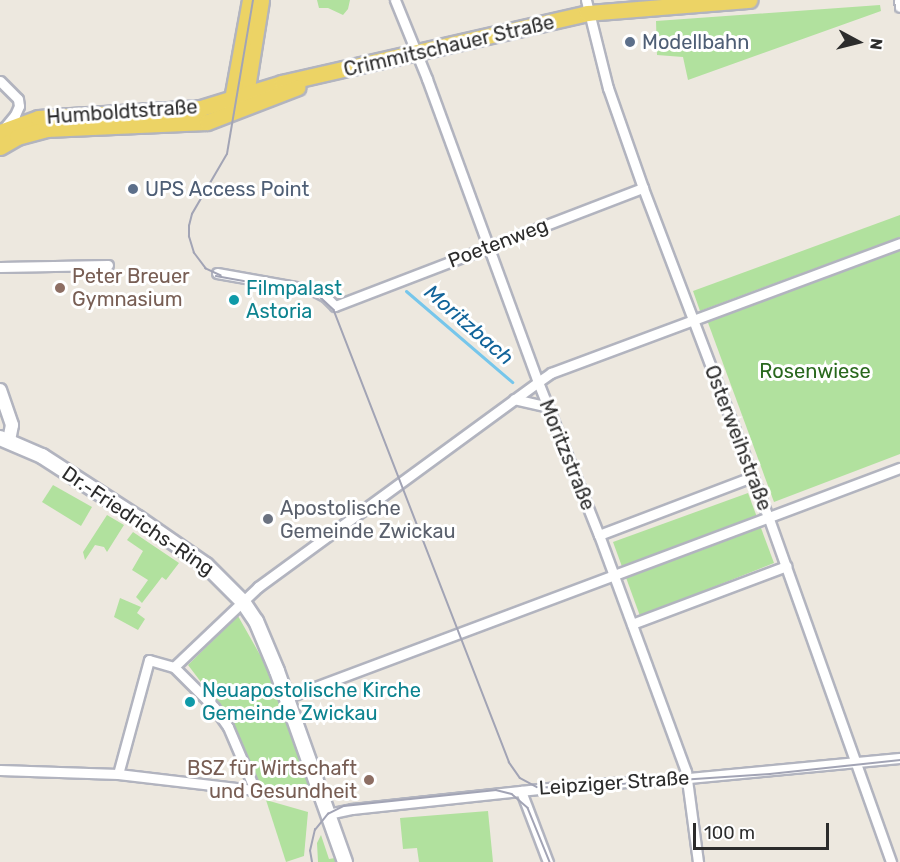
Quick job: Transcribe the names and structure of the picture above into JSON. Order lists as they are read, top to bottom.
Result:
{
  "streets": {
    "main road": ["Crimmitschauer Straße", "Humboldtstraße", "Dr.-Friedrichs-Ring"],
    "street": [
      "Poetenweg",
      "Osterweihstraße",
      "Moritzstraße",
      "Leipziger Straße"
    ]
  },
  "crossings": [
    ["Crimmitschauer Straße", "Humboldtstraße"],
    ["Crimmitschauer Straße", "Osterweihstraße"],
    ["Crimmitschauer Straße", "Moritzstraße"],
    ["Poetenweg", "Osterweihstraße"],
    ["Poetenweg", "Moritzstraße"],
    ["Osterweihstraße", "Leipziger Straße"],
    ["Moritzstraße", "Leipziger Straße"],
    ["Dr.-Friedrichs-Ring", "Leipziger Straße"]
  ],
  "water": ["Moritzbach"],
  "parks": ["Rosenwiese"],
  "places": [
    "Modellbahn",
    "UPS Access Point",
    "Peter Breuer Gymnasium",
    "Filmpalast Astoria",
    "Apostolische Gemeinde Zwickau",
    "Neuapostolische Kirche Gemeinde Zwickau",
    "BSZ für Wirtschaft und Gesundheit"
  ],
  "scale_bar": "100 m",
  "north": "right"
}
